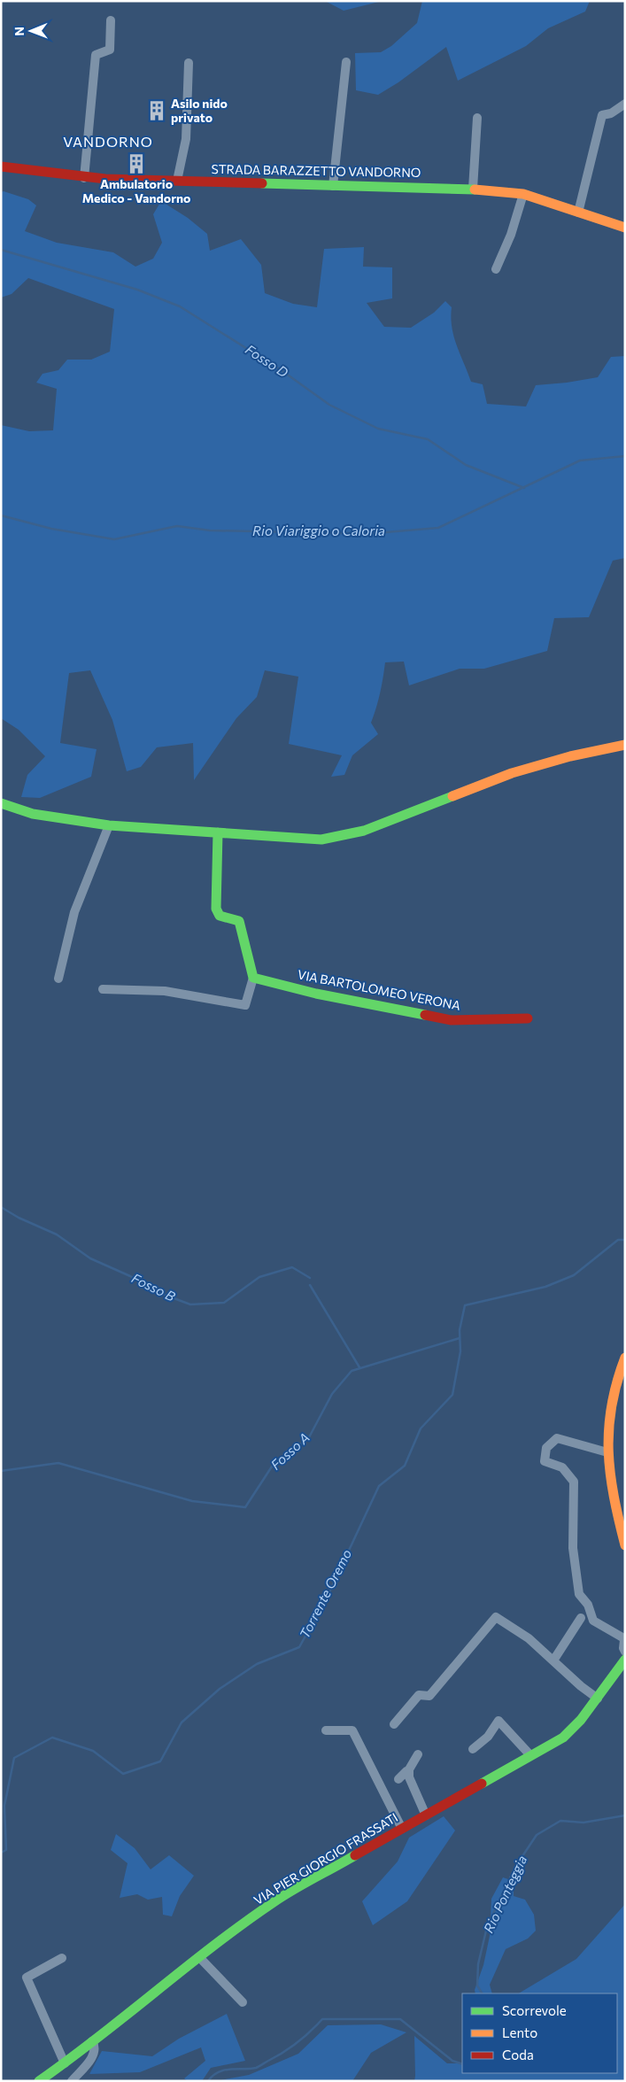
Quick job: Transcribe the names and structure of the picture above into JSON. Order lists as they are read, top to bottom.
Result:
{
  "streets": {
    "street": ["STRADA BARAZZETTO VANDORNO", "VIA BARTOLOMEO VERONA", "VIA PIER GIORGIO FRASSATI"]
  },
  "districts": ["VANDORNO"],
  "water": [
    "Fosso D",
    "Rio Viariggio o Caloria",
    "Fosso B",
    "Fosso A",
    "Torrente Oremo",
    "Rio Ponteggia"
  ],
  "places": {
    "building": ["Asilo nido privato", "Ambulatorio Medico - Vandorno"]
  },
  "legend": ["Scorrevole", "Lento", "Coda"],
  "north": "left"
}
